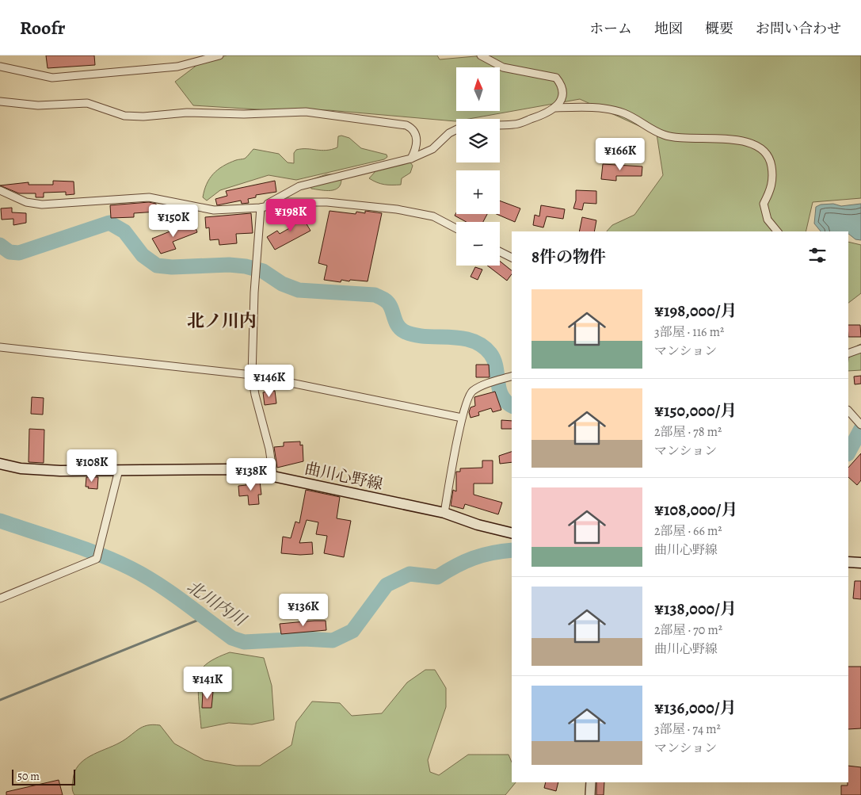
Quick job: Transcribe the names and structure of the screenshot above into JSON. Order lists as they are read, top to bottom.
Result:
{
  "streets": {
    "main road": ["曲川心野線"]
  },
  "districts": ["北ノ川内"],
  "water": ["北川内川"],
  "scale_bar": "50 m",
  "north": "top",
  "page": {
    "header": "Roofr",
    "nav": [
      "ホーム",
      "地図",
      "概要",
      "お問い合わせ"
    ],
    "map_buttons": ["+", "−"],
    "price": [
      "¥166K",
      "¥198K",
      "¥150K",
      "¥146K",
      "¥108K",
      "¥138K",
      "¥136K",
      "¥141K"
    ],
    "heading": "8件の物件",
    "list": [
      {
        "name": "¥198,000/月",
        "note": "3部屋 · 116 m² · マンション"
      },
      {
        "name": "¥150,000/月",
        "note": "2部屋 · 78 m² · マンション"
      },
      {
        "name": "¥108,000/月",
        "note": "2部屋 · 66 m² · 曲川心野線"
      },
      {
        "name": "¥138,000/月",
        "note": "2部屋 · 70 m² · 曲川心野線"
      },
      {
        "name": "¥136,000/月",
        "note": "3部屋 · 74 m² · マンション"
      }
    ],
    "scale": "50 m"
  }
}
